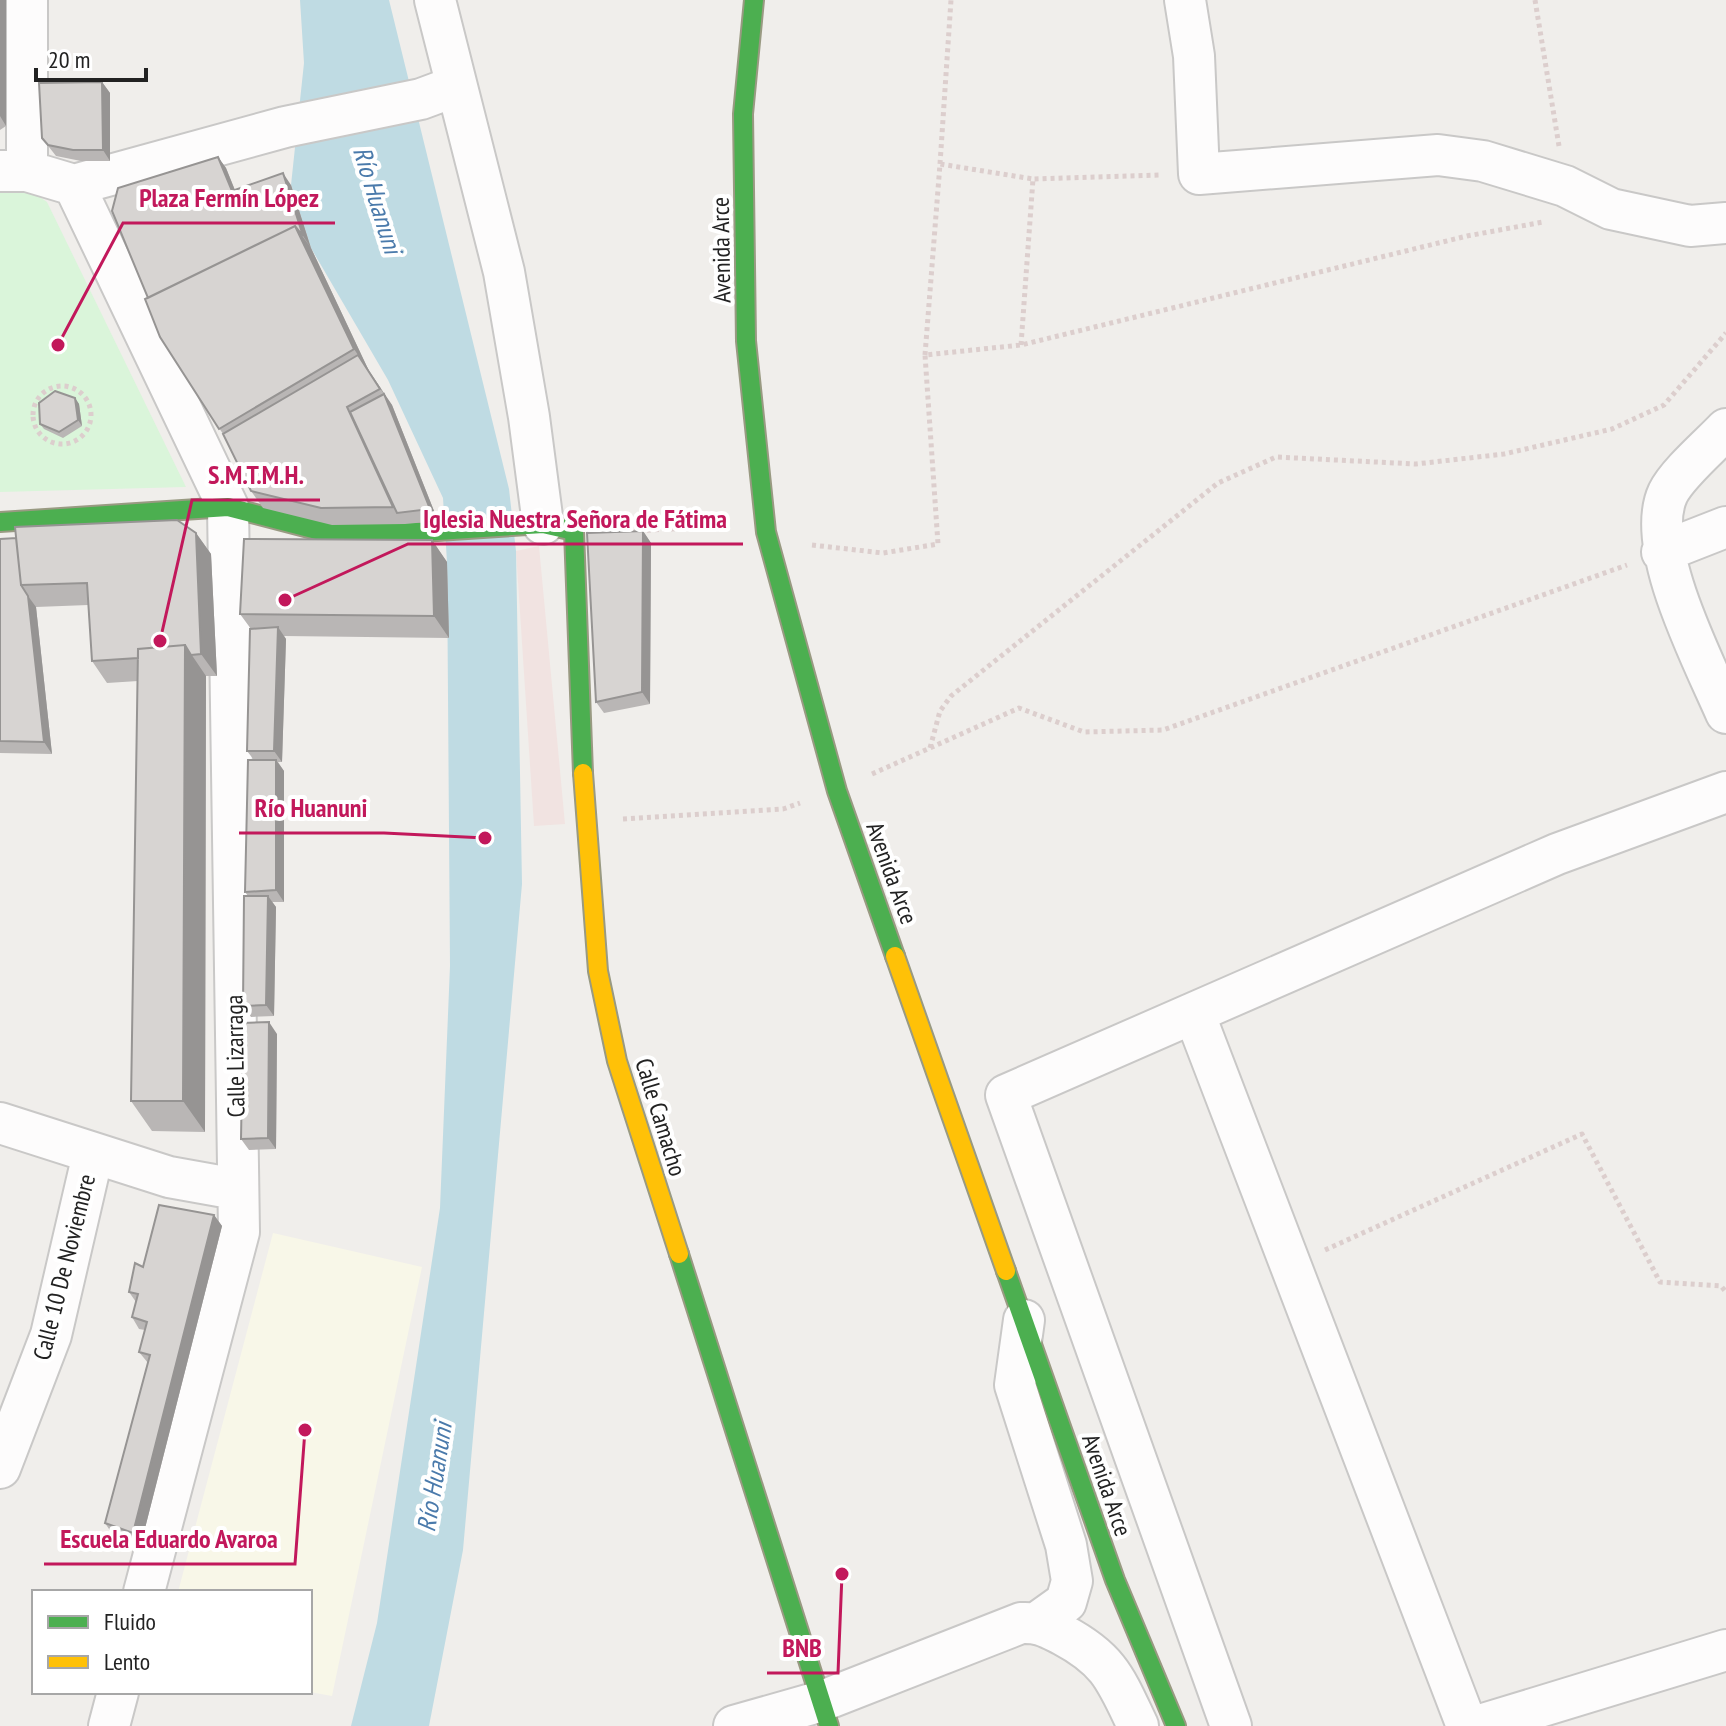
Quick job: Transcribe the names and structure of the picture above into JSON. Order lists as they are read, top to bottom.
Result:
{
  "streets": {
    "main road": ["Avenida Arce", "Calle Camacho"],
    "street": ["Calle Lizarraga", "Calle 10 De Noviembre"]
  },
  "water": ["Río Huanuni"],
  "places": [
    "Plaza Fermín López",
    "Iglesia Nuestra Señora de Fátima",
    "S.M.T.M.H.",
    "Río Huanuni",
    "Escuela Eduardo Avaroa",
    "BNB"
  ],
  "legend": ["Fluido", "Lento"],
  "scale_bar": "20 m"
}
